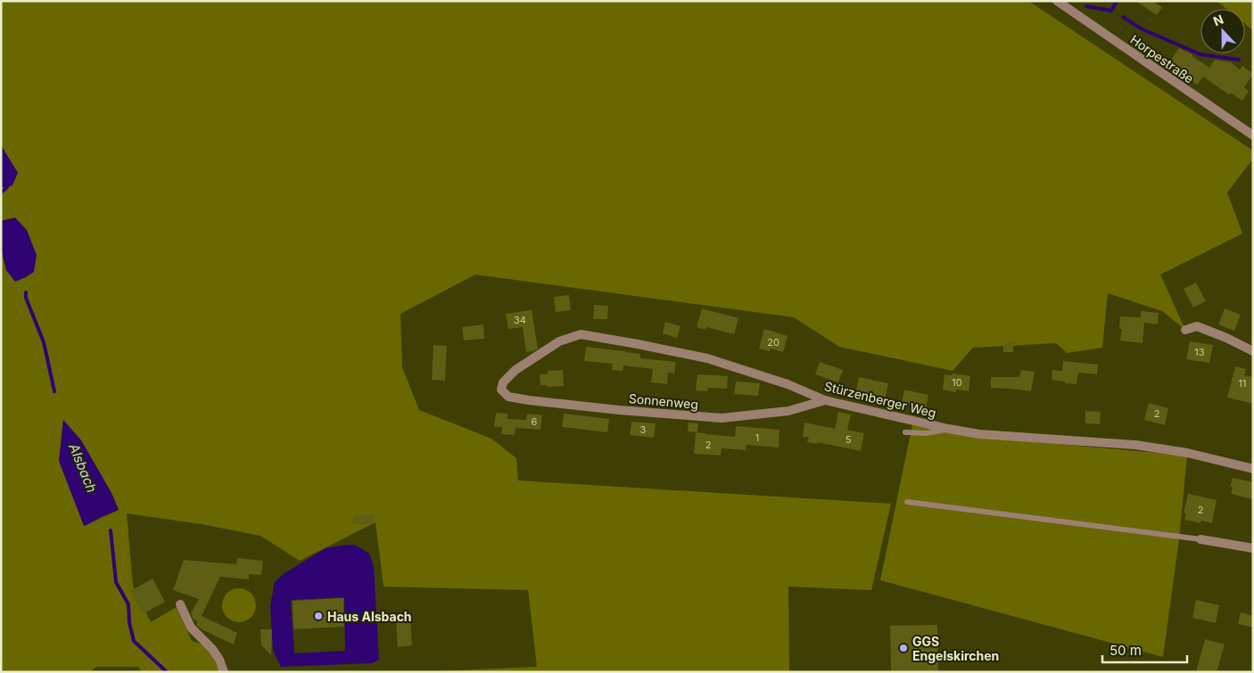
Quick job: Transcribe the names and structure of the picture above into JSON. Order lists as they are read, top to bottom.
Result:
{
  "streets": {
    "street": ["Horpestraße", "Stürzenberger Weg", "Sonnenweg"]
  },
  "crossings": [
    ["Stürzenberger Weg", "Sonnenweg"]
  ],
  "water": ["Alsbach"],
  "places": ["Haus Alsbach", "GGS Engelskirchen"],
  "house_numbers": [
    "34",
    "20",
    "13",
    "10",
    "11",
    "2",
    "6",
    "3",
    "1",
    "5",
    "2",
    "2"
  ],
  "scale_bar": "50 m",
  "north": "top"
}
